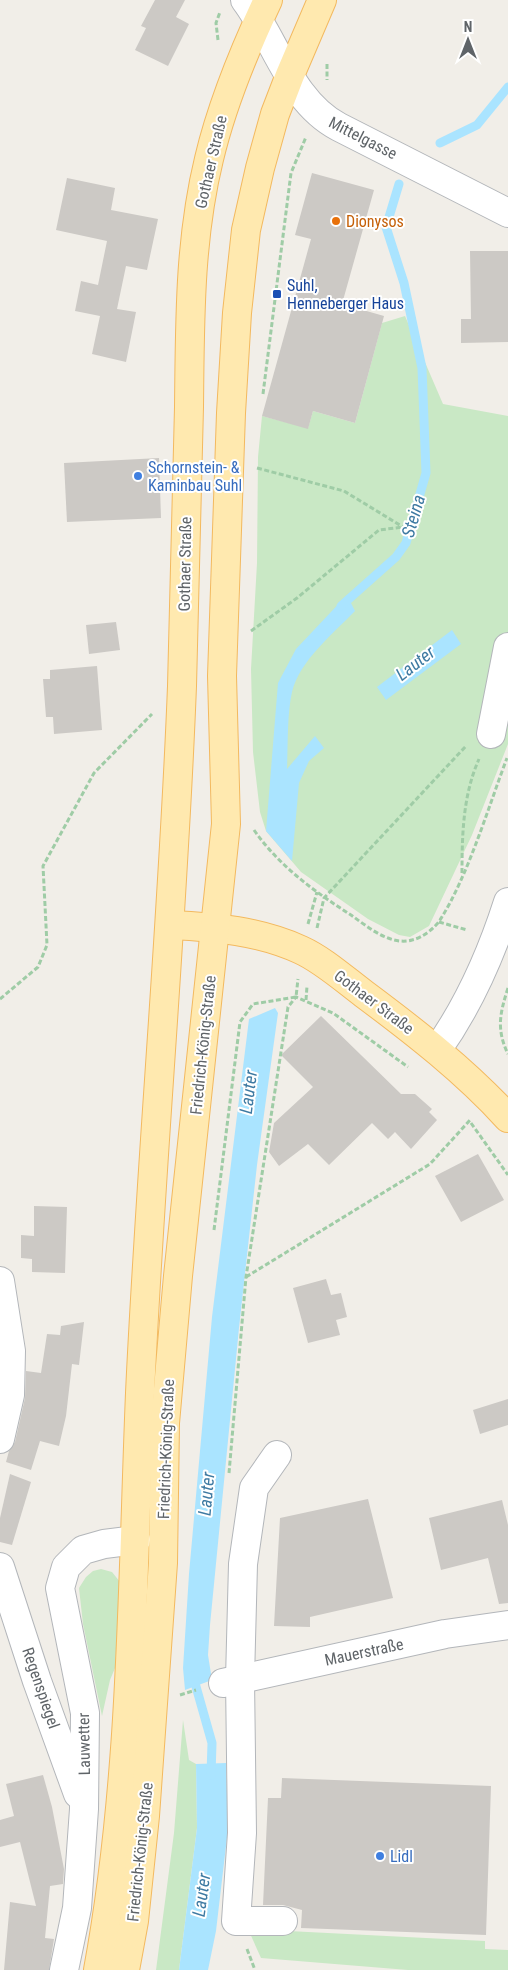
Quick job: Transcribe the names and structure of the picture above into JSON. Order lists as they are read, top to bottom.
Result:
{
  "streets": {
    "main road": ["Gothaer Straße", "Friedrich-König-Straße"],
    "street": [
      "Mittelgasse",
      "Mauerstraße",
      "Regenspiegel",
      "Lauwetter"
    ]
  },
  "crossings": [
    ["Mittelgasse", "Gothaer Straße"],
    ["Gothaer Straße", "Friedrich-König-Straße"],
    ["Friedrich-König-Straße", "Lauwetter"],
    ["Regenspiegel", "Lauwetter"]
  ],
  "water": ["Steina", "Lauter"],
  "places": {
    "other": ["Dionysos", "Schornstein- & Kaminbau Suhl", "Lidl"],
    "transit": ["Suhl, Henneberger Haus"]
  },
  "north": "top"
}
